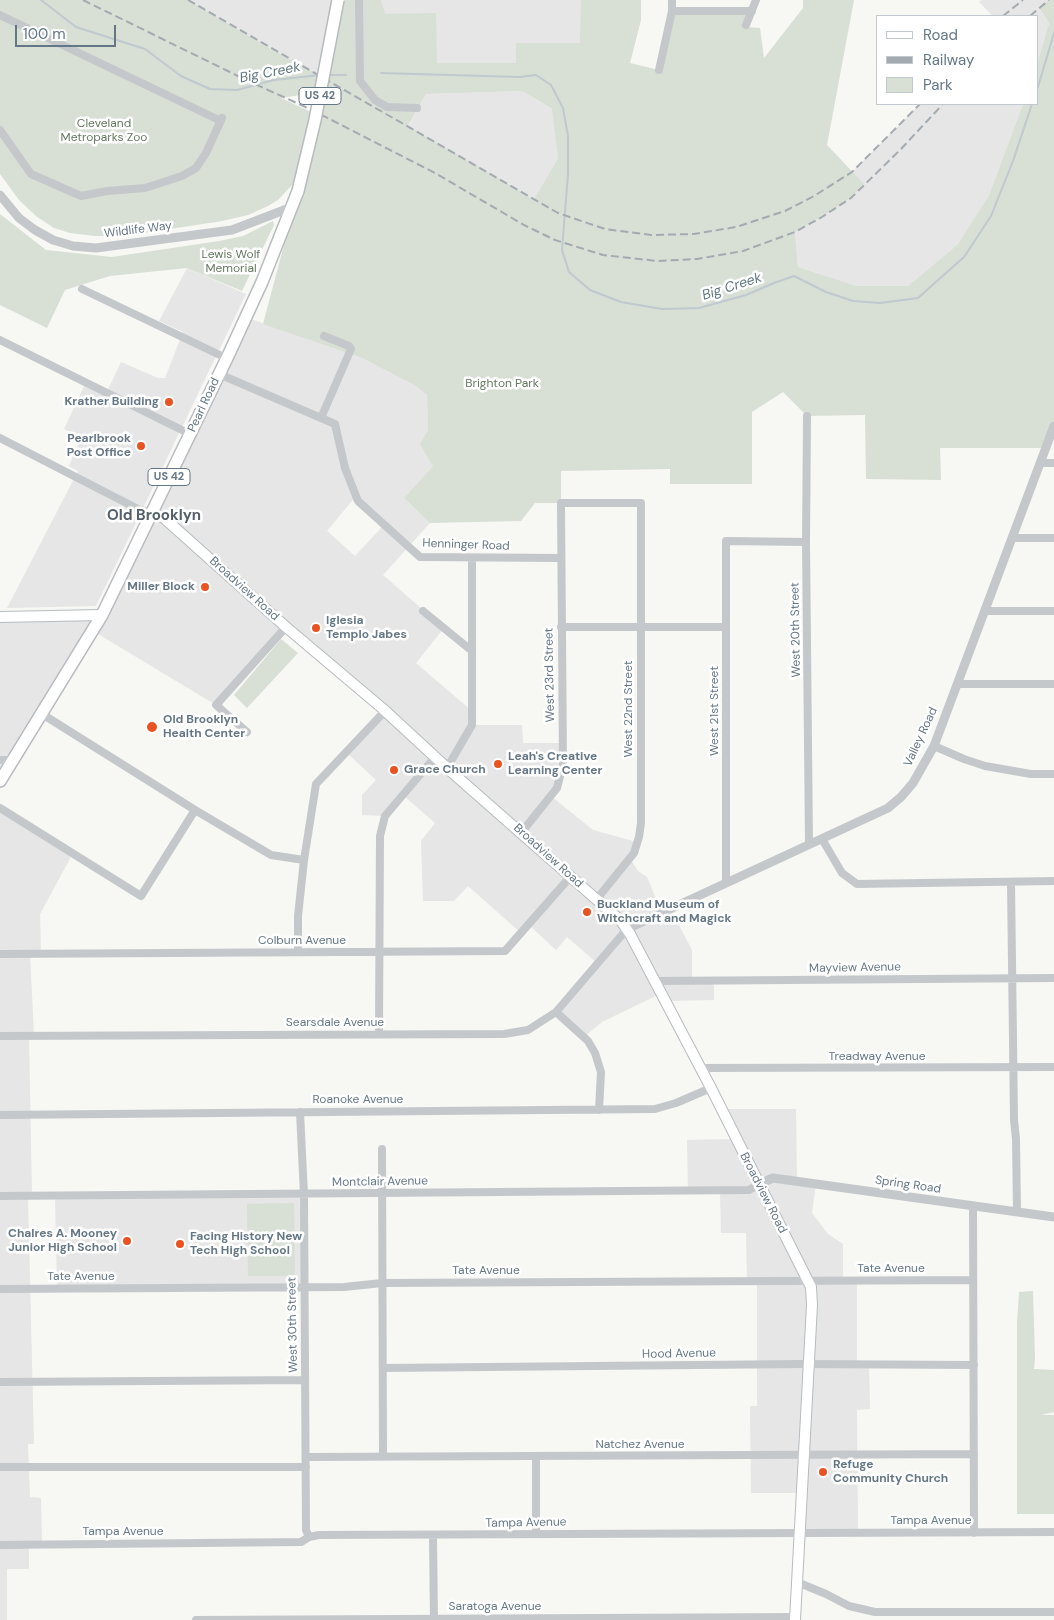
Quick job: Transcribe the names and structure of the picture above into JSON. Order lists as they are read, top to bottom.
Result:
{
  "streets": {
    "main road": ["US 42", "Pearl Road", "Broadview Road"],
    "street": [
      "Wildlife Way",
      "Henninger Road",
      "West 20th Street",
      "West 23rd Street",
      "West 22nd Street",
      "West 21st Street",
      "Valley Road",
      "Colburn Avenue",
      "Mayview Avenue",
      "Searsdale Avenue",
      "Treadway Avenue",
      "Roanoke Avenue",
      "Montclair Avenue",
      "Spring Road",
      "Tate Avenue",
      "West 30th Street",
      "Hood Avenue",
      "Natchez Avenue",
      "Tampa Avenue",
      "Saratoga Avenue"
    ]
  },
  "crossings": [
    ["Wildlife Way", "Pearl Road"],
    ["Pearl Road", "Henninger Road"],
    ["Pearl Road", "Broadview Road"],
    ["Henninger Road", "West 23rd Street"],
    ["Broadview Road", "West 23rd Street"],
    ["Broadview Road", "West 22nd Street"],
    ["Broadview Road", "Valley Road"],
    ["Broadview Road", "Colburn Avenue"],
    ["Broadview Road", "Mayview Avenue"],
    ["Broadview Road", "Searsdale Avenue"],
    ["Broadview Road", "Treadway Avenue"],
    ["Broadview Road", "Roanoke Avenue"],
    ["Broadview Road", "Montclair Avenue"],
    ["Broadview Road", "Spring Road"],
    ["Broadview Road", "Tate Avenue"],
    ["Broadview Road", "Hood Avenue"],
    ["Broadview Road", "Natchez Avenue"],
    ["Broadview Road", "Tampa Avenue"],
    ["Broadview Road", "Saratoga Avenue"],
    ["West 20th Street", "West 21st Street"],
    ["West 20th Street", "Valley Road"],
    ["West 23rd Street", "West 22nd Street"],
    ["West 21st Street", "Valley Road"],
    ["Valley Road", "Searsdale Avenue"],
    ["Roanoke Avenue", "West 30th Street"],
    ["Montclair Avenue", "Spring Road"],
    ["Montclair Avenue", "West 30th Street"],
    ["Tate Avenue", "West 30th Street"],
    ["West 30th Street", "Natchez Avenue"],
    ["West 30th Street", "Tampa Avenue"]
  ],
  "districts": ["Old Brooklyn"],
  "water": ["Big Creek"],
  "parks": ["Cleveland Metroparks Zoo", "Lewis Wolf Memorial", "Brighton Park"],
  "places": [
    "Krather Building",
    "Pearlbrook Post Office",
    "Miller Block",
    "Iglesia Templo Jabes",
    "Old Brooklyn Health Center",
    "Leah's Creative Learning Center",
    "Grace Church",
    "Buckland Museum of Witchcraft and Magick",
    "Chalres A. Mooney Junior High School",
    "Facing History New Tech High School",
    "Refuge Community Church"
  ],
  "legend": ["Road", "Railway", "Park"],
  "scale_bar": "100 m"
}
